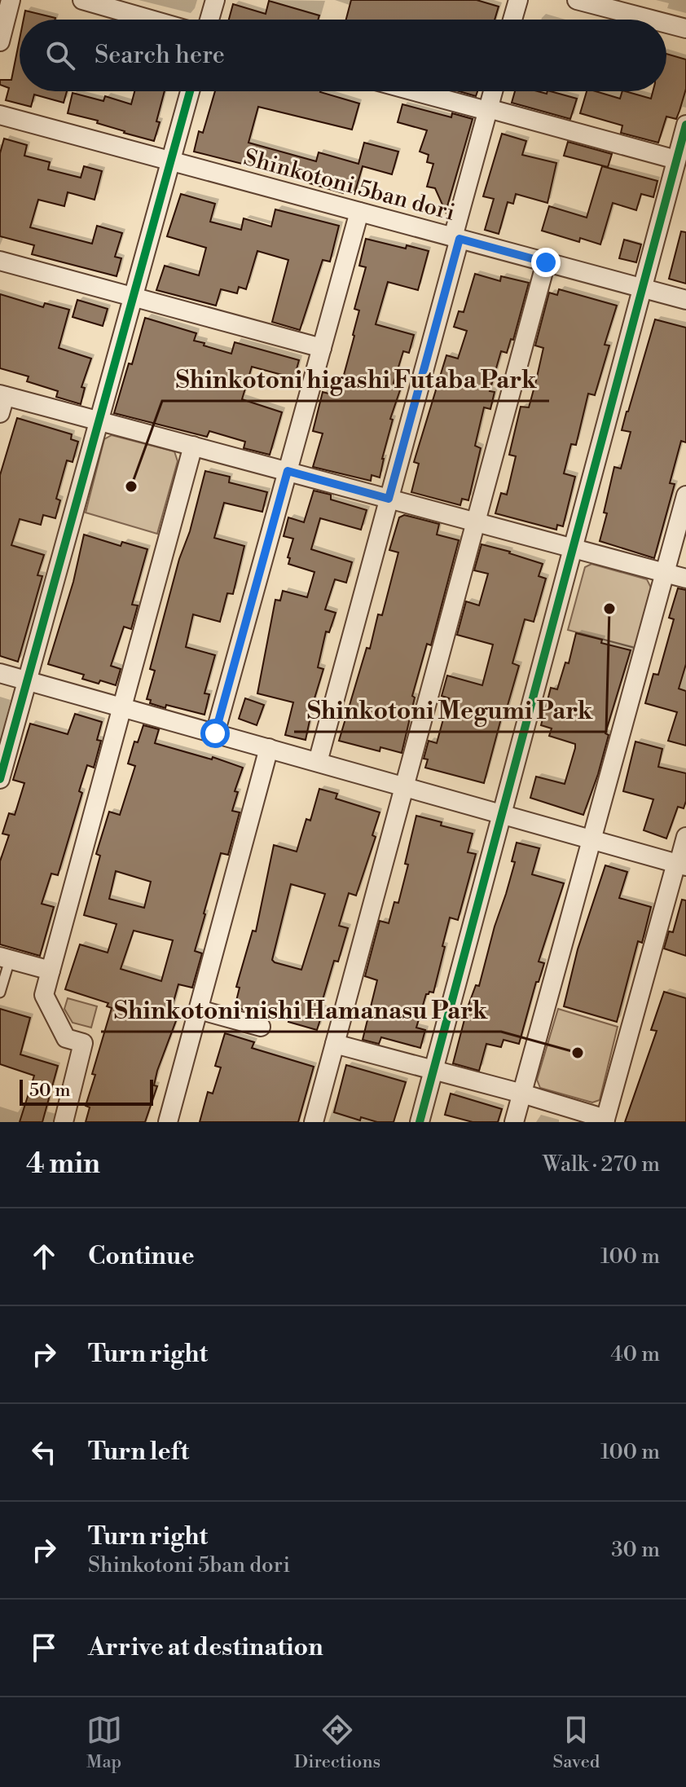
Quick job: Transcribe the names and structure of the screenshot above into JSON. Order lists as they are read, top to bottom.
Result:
{
  "streets": {
    "street": ["Shinkotoni 5ban dori"]
  },
  "places": ["Shinkotoni higashi Futaba Park", "Shinkotoni Megumi Park", "Shinkotoni nishi Hamanasu Park"],
  "scale_bar": "50 m",
  "page": {
    "search": "Search here",
    "scale": "50 m",
    "heading": ["4 min", "Walk · 270 m"],
    "list": [
      ["Continue", "100 m"],
      ["Turn right", "40 m"],
      ["Turn left", "100 m"],
      ["Turn right", "Shinkotoni 5ban dori", "30 m"],
      "Arrive at destination"
    ],
    "nav": ["Map", "Directions", "Saved"]
  }
}
